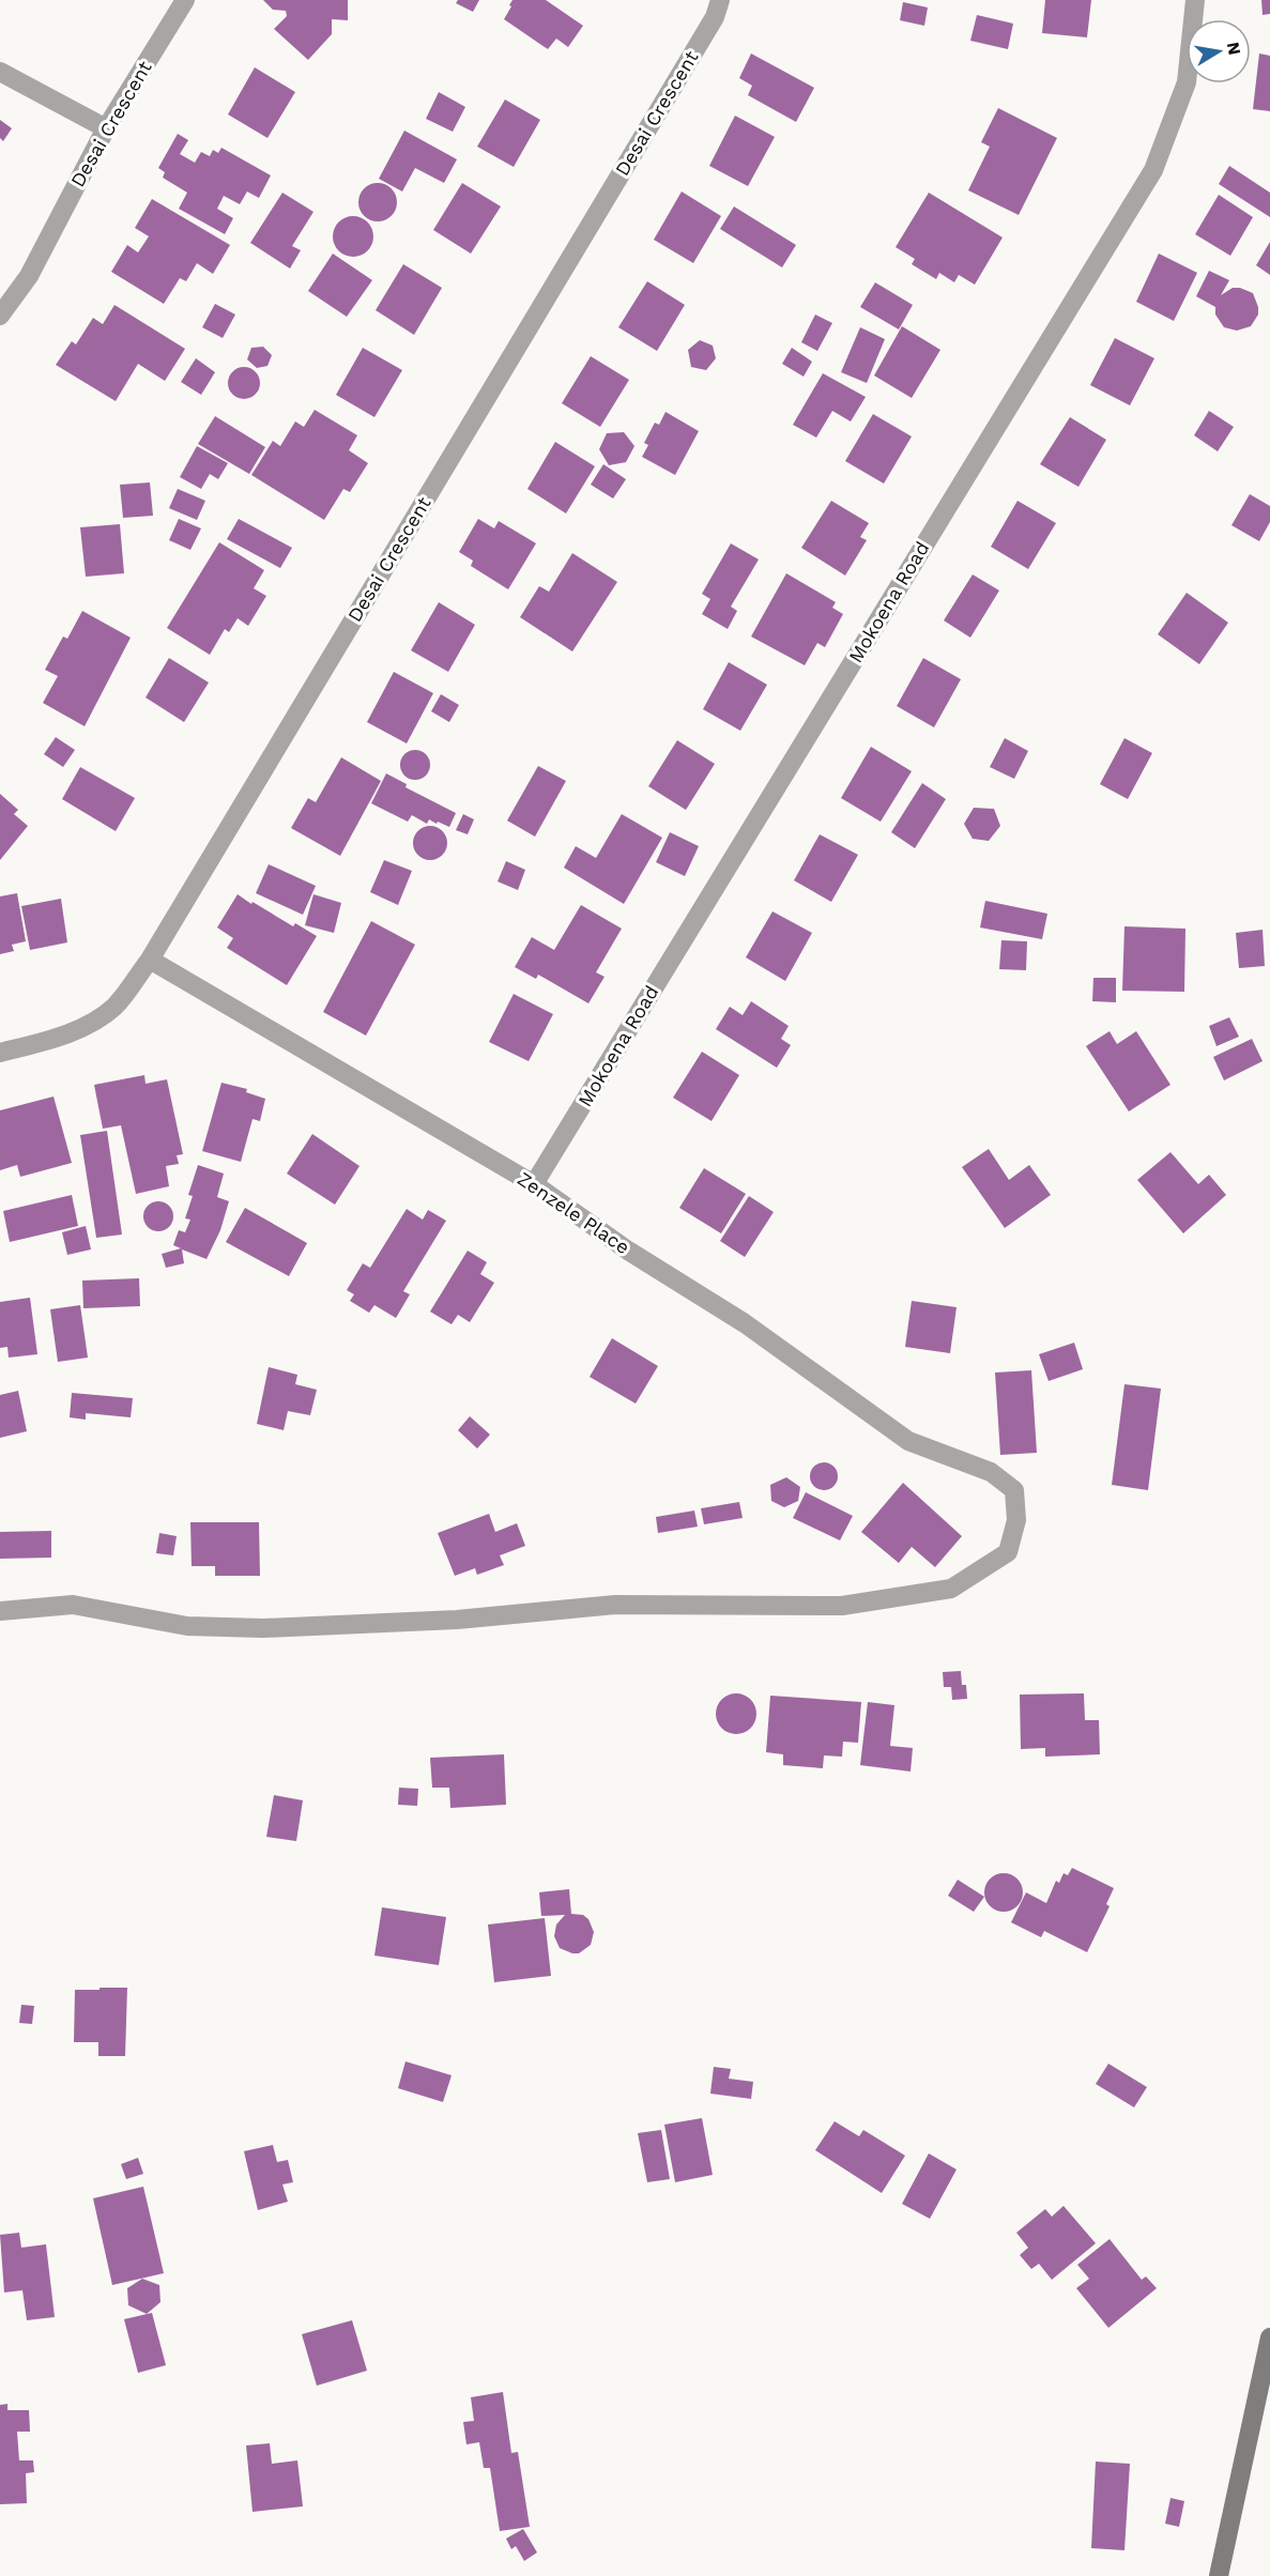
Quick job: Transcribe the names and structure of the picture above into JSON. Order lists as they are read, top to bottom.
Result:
{
  "streets": {
    "street": ["Desai Crescent", "Mokoena Road", "Zenzele Place"]
  },
  "crossings": [
    ["Desai Crescent", "Zenzele Place"],
    ["Mokoena Road", "Zenzele Place"]
  ],
  "north": "right"
}
